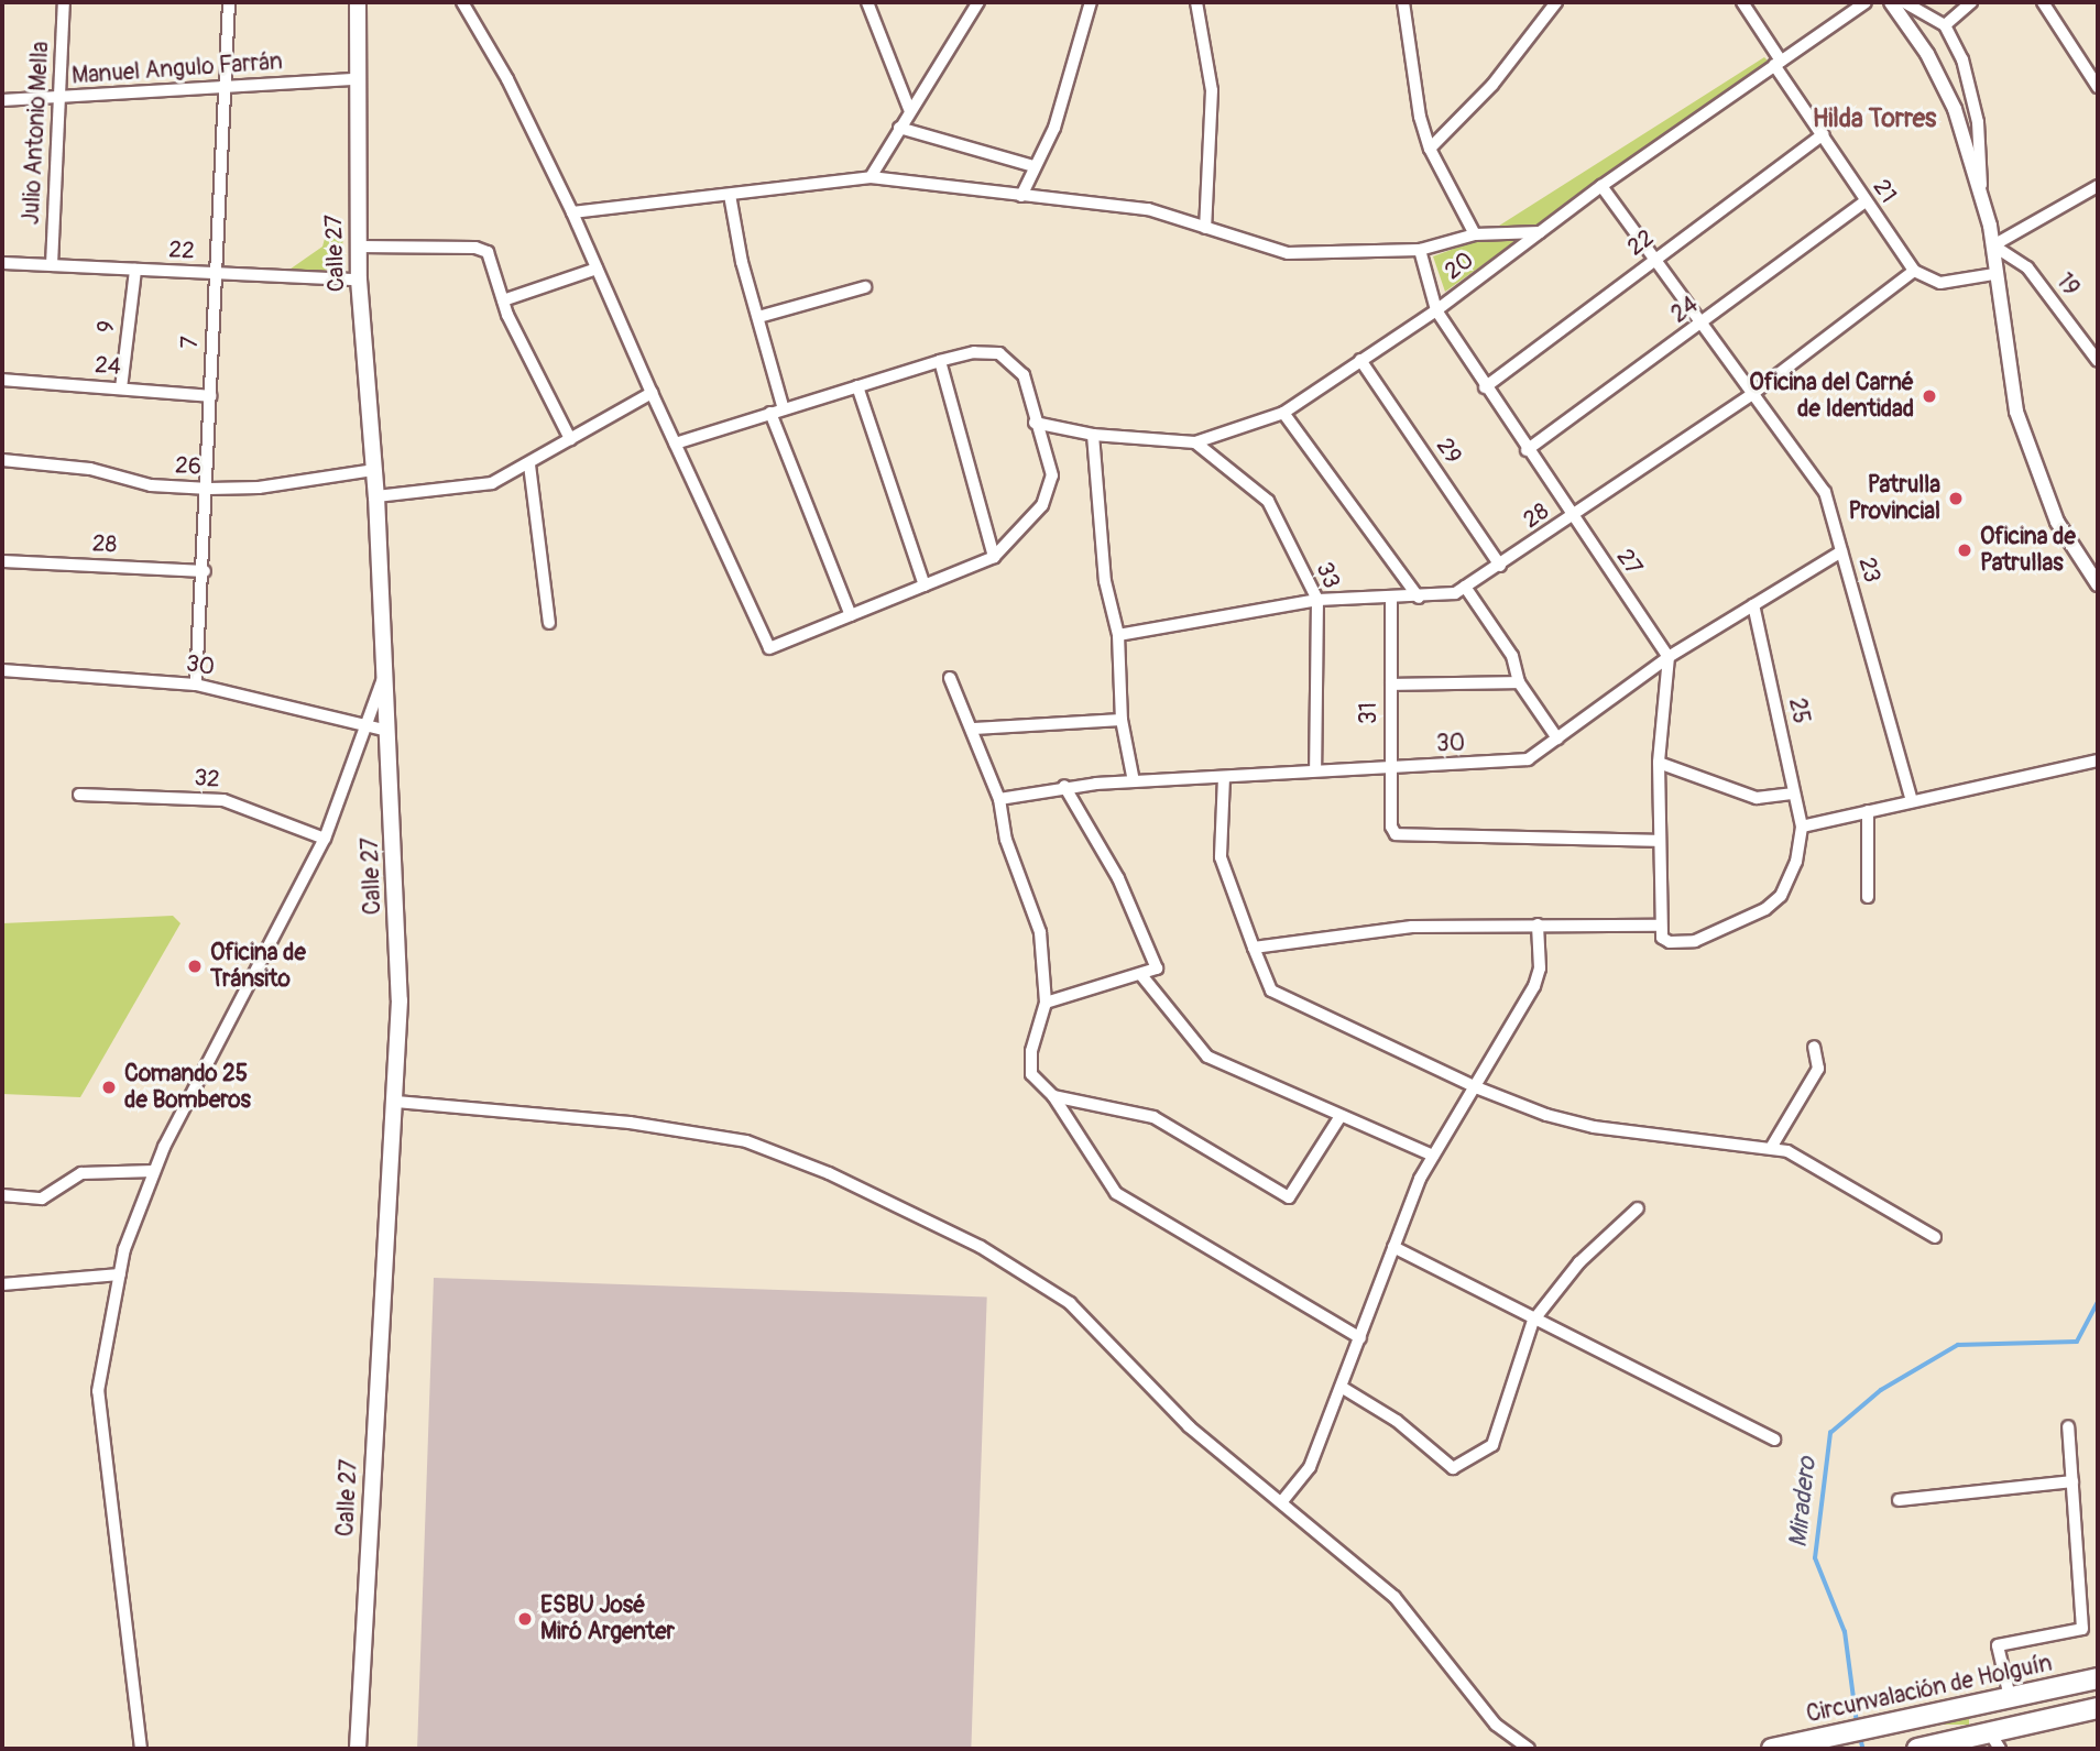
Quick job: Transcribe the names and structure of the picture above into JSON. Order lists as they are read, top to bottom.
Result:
{
  "streets": {
    "highway": ["Circunvalación de Holguín"],
    "main road": ["Calle 27"],
    "street": [
      "Manuel Angulo Farrán",
      "Julio Antonio Mella",
      "21",
      "22",
      "20",
      "19",
      "24",
      "9",
      "7",
      "29",
      "26",
      "28",
      "27",
      "23",
      "33",
      "30",
      "25",
      "31",
      "32"
    ]
  },
  "crossings": [
    ["Manuel Angulo Farrán", "Julio Antonio Mella"],
    ["Manuel Angulo Farrán", "Calle 27"],
    ["Manuel Angulo Farrán", "7"],
    ["Julio Antonio Mella", "22"],
    ["21", "22"],
    ["21", "20"],
    ["21", "24"],
    ["21", "28"],
    ["22", "Calle 27"],
    ["22", "9"],
    ["22", "7"],
    ["22", "27"],
    ["22", "23"],
    ["Calle 27", "26"],
    ["Calle 27", "30"],
    ["20", "29"],
    ["20", "27"],
    ["20", "23"],
    ["20", "33"],
    ["24", "9"],
    ["24", "7"],
    ["24", "27"],
    ["24", "23"],
    ["7", "26"],
    ["7", "28"],
    ["7", "30"],
    ["29", "28"],
    ["28", "27"],
    ["28", "23"],
    ["28", "33"],
    ["28", "31"],
    ["27", "30"],
    ["23", "30"],
    ["33", "30"],
    ["30", "25"],
    ["30", "31"]
  ],
  "districts": ["Hilda Torres"],
  "water": ["Miradero"],
  "places": [
    "Oficina del Carné de Identidad",
    "Patrulla Provincial",
    "Oficina de Patrullas",
    "Oficina de Tránsito",
    "Comando 25 de Bomberos",
    "ESBU José Miró Argenter"
  ]
}
